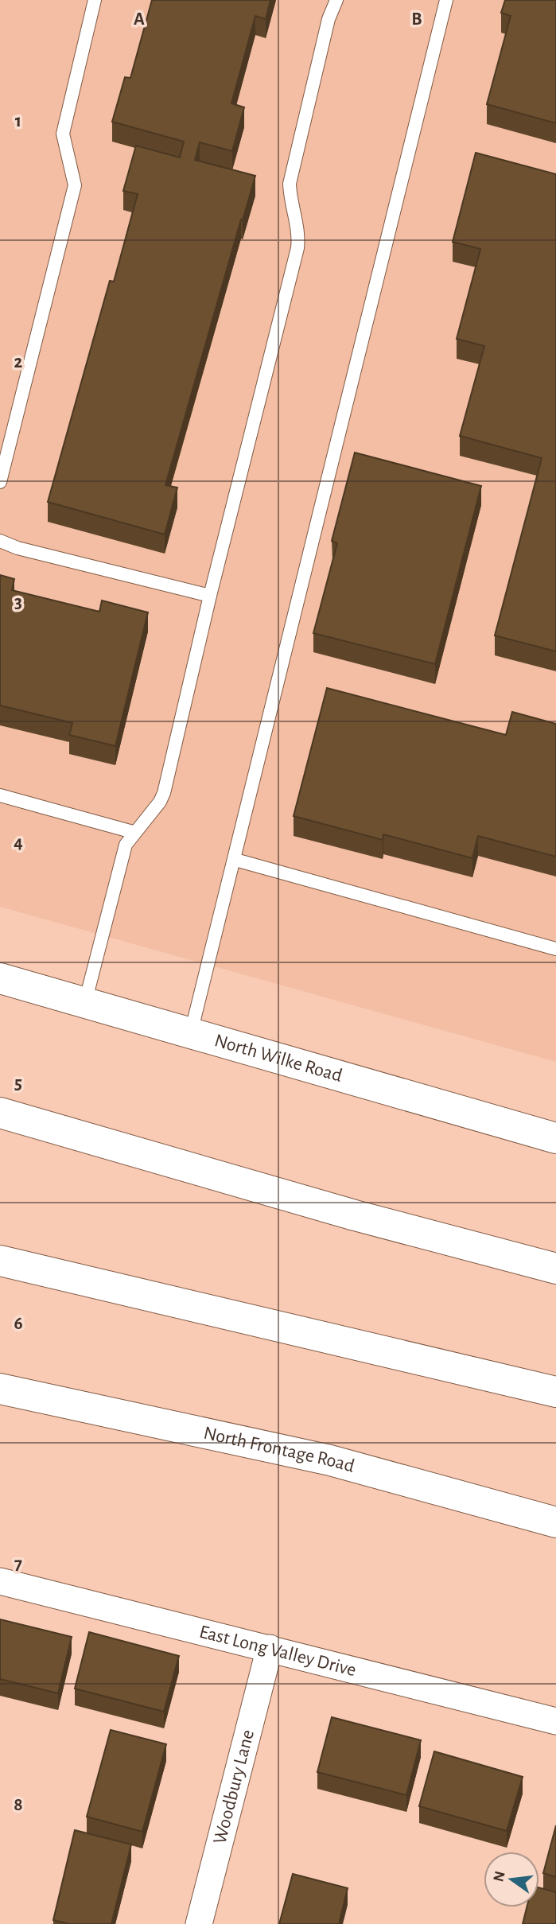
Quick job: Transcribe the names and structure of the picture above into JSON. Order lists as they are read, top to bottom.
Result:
{
  "streets": {
    "main road": ["North Wilke Road", "North Frontage Road"],
    "street": ["East Long Valley Drive", "Woodbury Lane"]
  },
  "crossings": [
    ["East Long Valley Drive", "Woodbury Lane"]
  ],
  "north": "left",
  "grid": {
    "columns": ["A", "B"],
    "rows": [
      "1",
      "2",
      "3",
      "4",
      "5",
      "6",
      "7",
      "8"
    ]
  }
}
